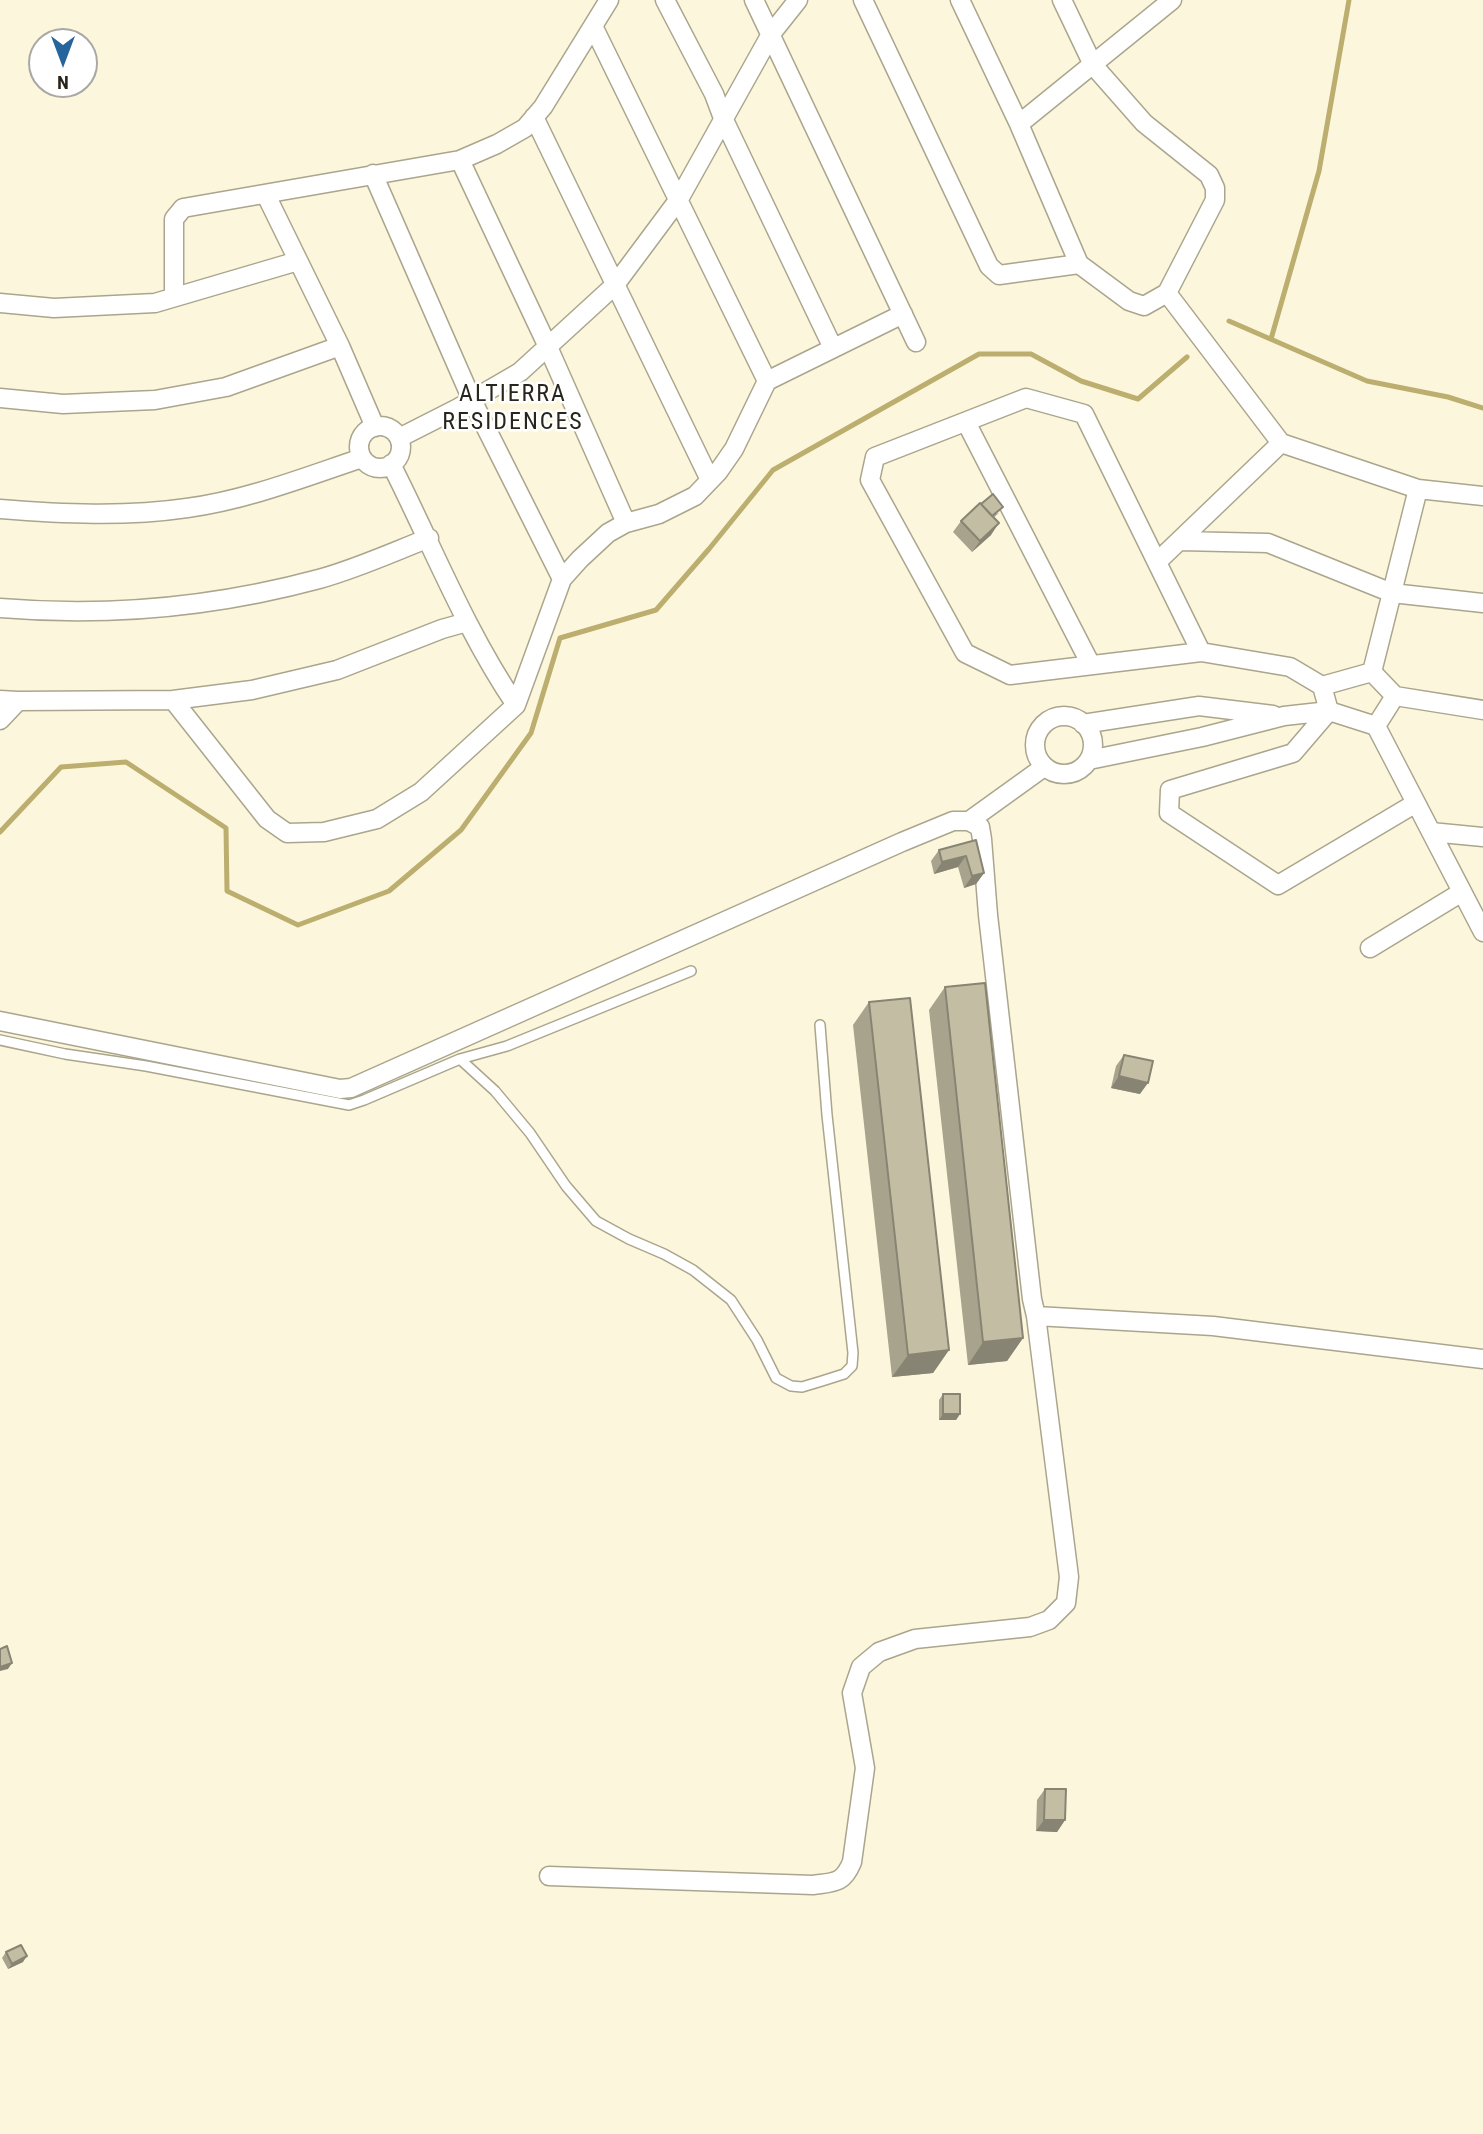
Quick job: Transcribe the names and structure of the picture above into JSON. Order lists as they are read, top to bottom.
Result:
{
  "districts": ["ALTIERRA RESIDENCES"],
  "north": "bottom"
}
